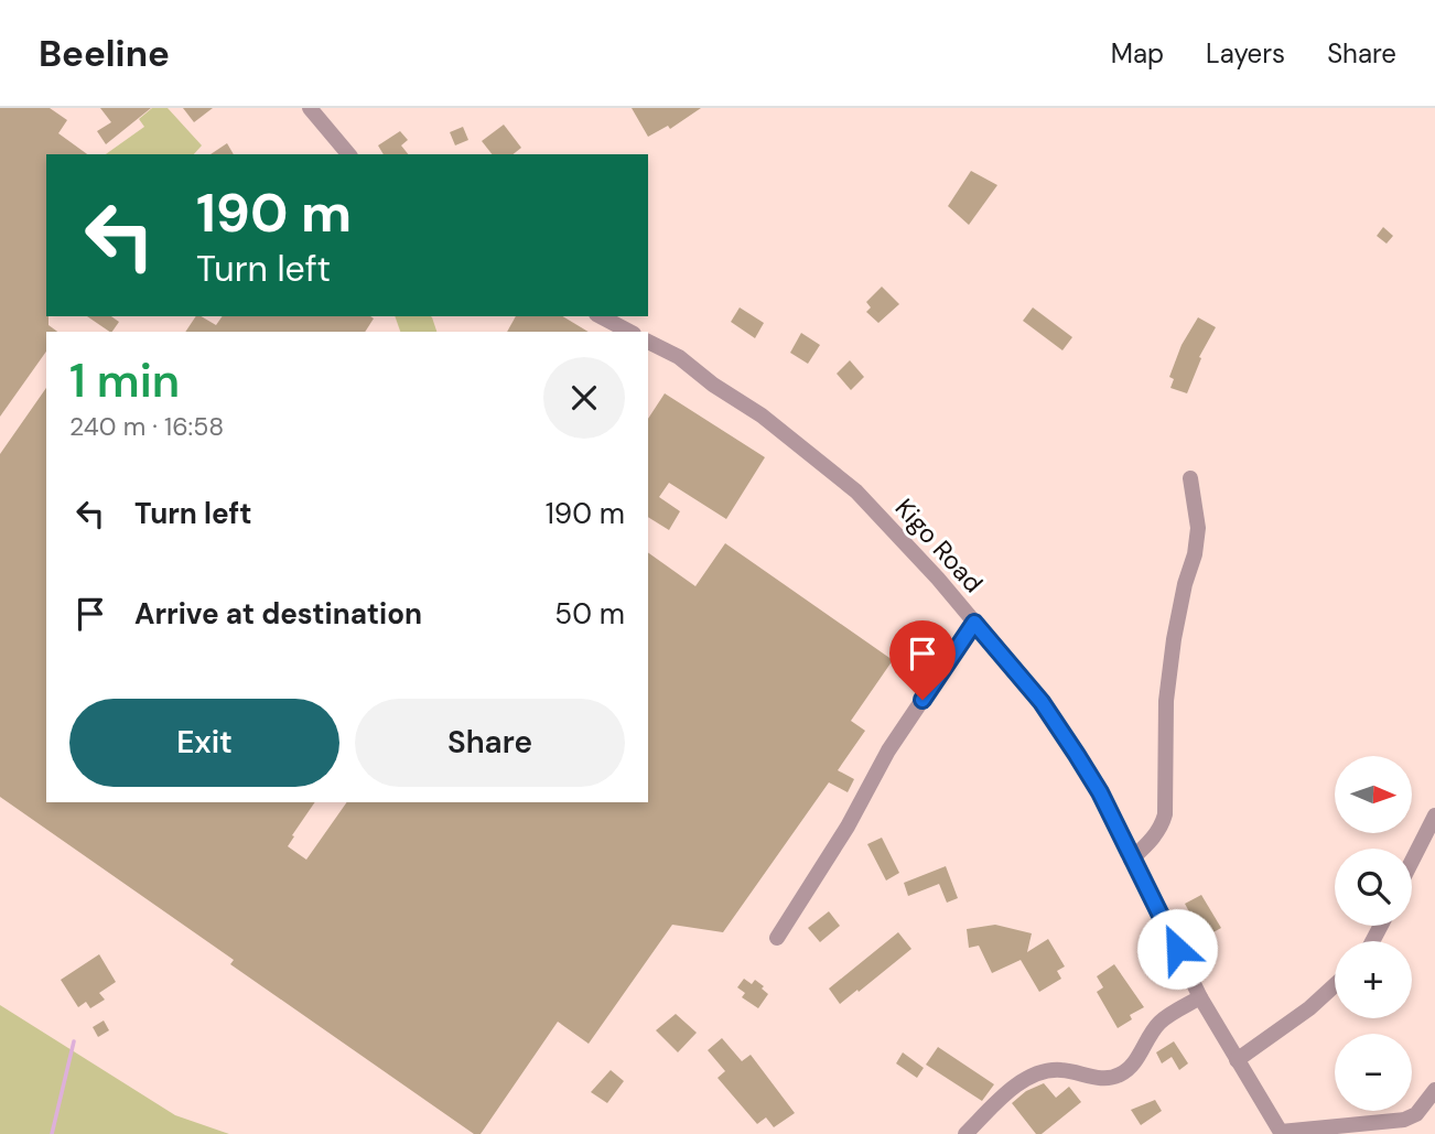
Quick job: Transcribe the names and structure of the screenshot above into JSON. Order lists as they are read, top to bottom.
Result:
{
  "streets": {
    "street": ["Kigo Road"]
  },
  "north": "right",
  "page": {
    "header": "Beeline",
    "nav": ["Map", "Layers", "Share"],
    "turn": ["190 m", "Turn left"],
    "heading": ["1 min", "240 m · 16:58"],
    "list": [
      {
        "name": "Turn left",
        "value": "190 m"
      },
      {
        "name": "Arrive at destination",
        "value": "50 m"
      }
    ],
    "buttons": ["Exit", "Share"],
    "map_buttons": ["+", "−"]
  }
}
